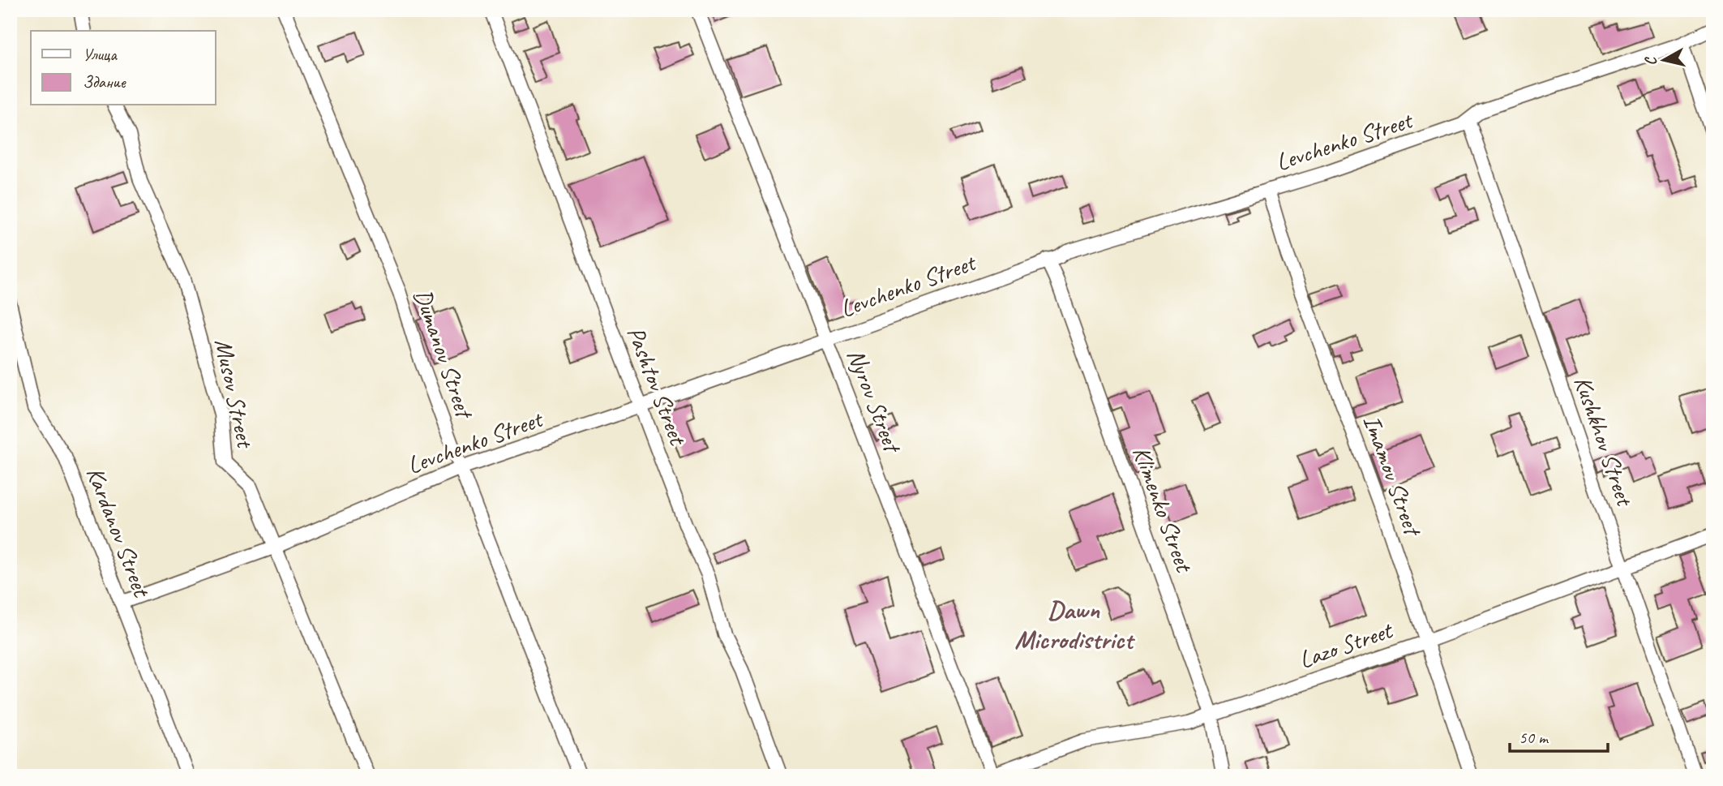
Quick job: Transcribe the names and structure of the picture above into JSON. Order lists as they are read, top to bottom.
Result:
{
  "streets": {
    "street": [
      "Levchenko Street",
      "Dumanov Street",
      "Pashtov Street",
      "Musov Street",
      "Nyrov Street",
      "Kushkhov Street",
      "Imamov Street",
      "Klimenko Street",
      "Kardanov Street",
      "Lazo Street"
    ]
  },
  "crossings": [
    ["Levchenko Street", "Dumanov Street"],
    ["Levchenko Street", "Pashtov Street"],
    ["Levchenko Street", "Musov Street"],
    ["Levchenko Street", "Nyrov Street"],
    ["Levchenko Street", "Kushkhov Street"],
    ["Levchenko Street", "Imamov Street"],
    ["Levchenko Street", "Klimenko Street"],
    ["Levchenko Street", "Kardanov Street"],
    ["Nyrov Street", "Lazo Street"],
    ["Kushkhov Street", "Lazo Street"],
    ["Imamov Street", "Lazo Street"],
    ["Klimenko Street", "Lazo Street"]
  ],
  "districts": ["Dawn Microdistrict"],
  "legend": ["Улица", "Здание"],
  "scale_bar": "50 m",
  "north": "left"
}
